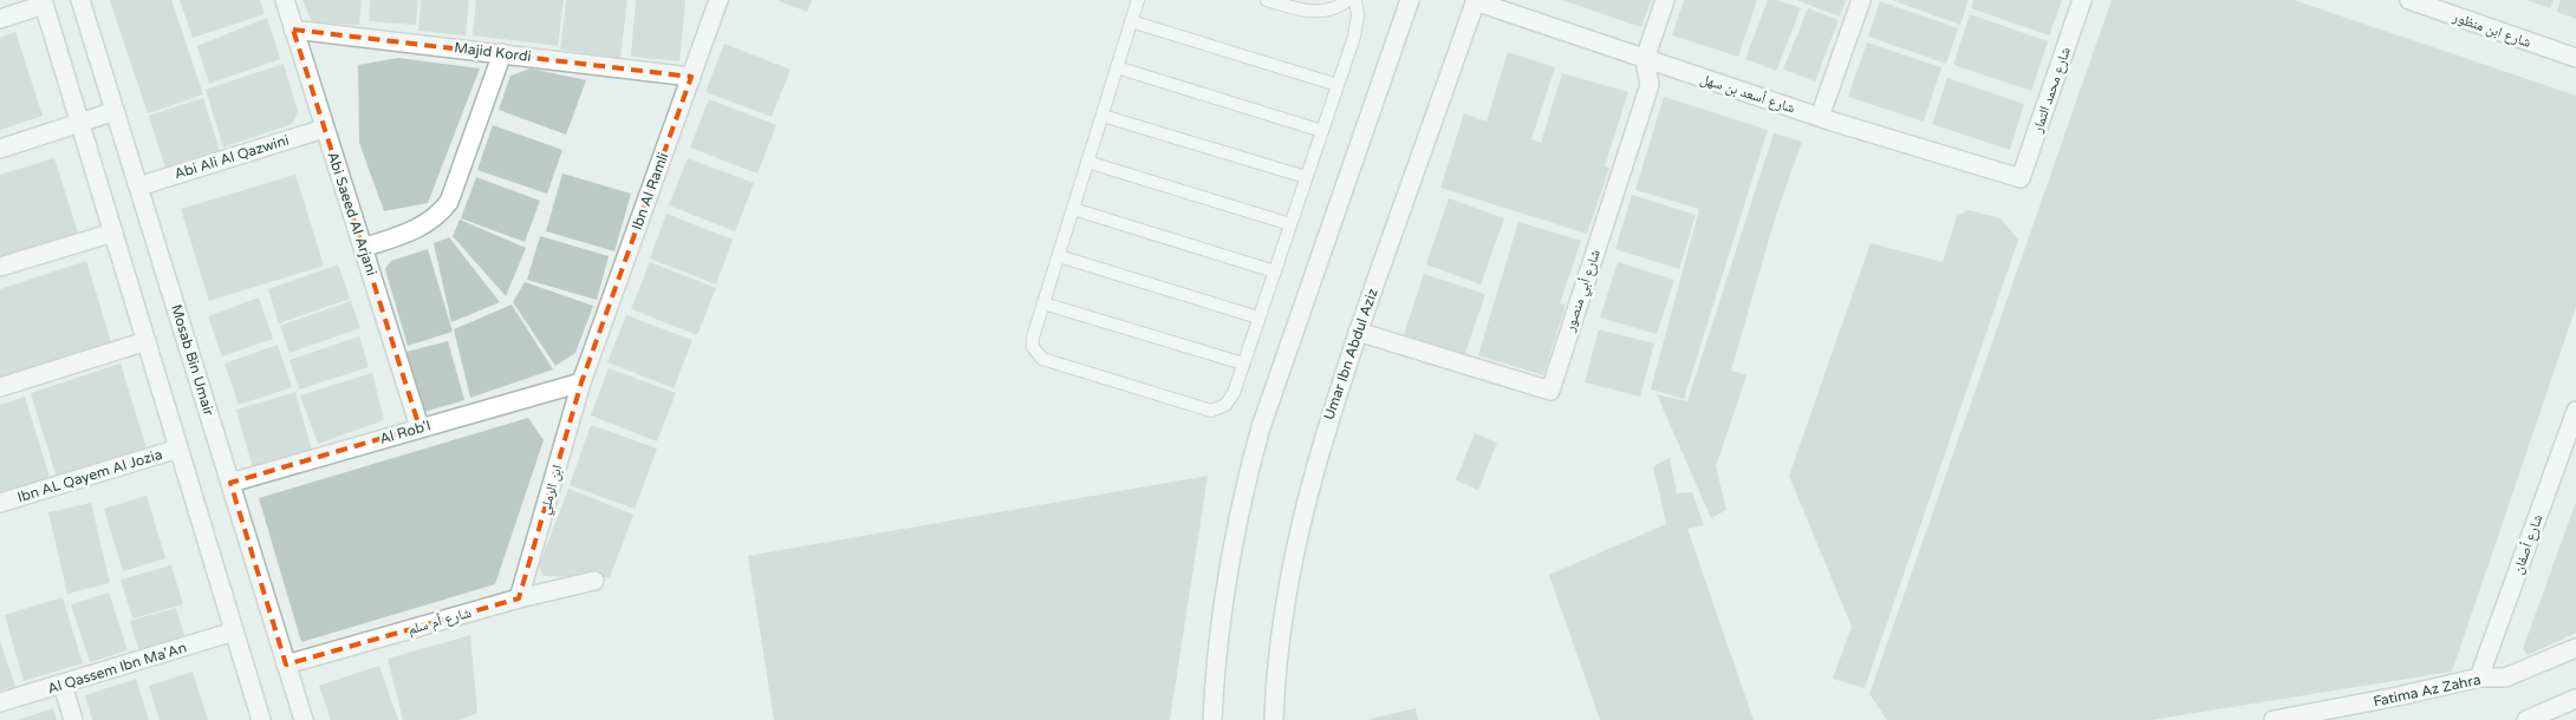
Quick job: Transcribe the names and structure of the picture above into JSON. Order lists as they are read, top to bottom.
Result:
{
  "streets": {
    "street": [
      "شارع ابن منظور",
      "Majid Kordi",
      "شارع محمد التمار",
      "شارع أسعد بن سهل",
      "Abi Ali Al Qazwini",
      "Ibn Al Ramli",
      "Abi Saeed Al Arjani",
      "شارع أبي منصور",
      "Umar Ibn Abdul Aziz",
      "Mosab Bin Umair",
      "Al Rob'I",
      "Ibn AL Qayem Al Jozia",
      "ابن الرملي",
      "شارع أصفان",
      "شارع أم سلم",
      "Al Qassem Ibn Ma'An",
      "Fatima Az Zahra"
    ]
  },
  "crossings": [
    ["Majid Kordi", "Ibn Al Ramli"],
    ["Majid Kordi", "Abi Saeed Al Arjani"],
    ["شارع محمد التمار", "شارع أسعد بن سهل"],
    ["شارع أسعد بن سهل", "شارع أبي منصور"],
    ["شارع أسعد بن سهل", "Umar Ibn Abdul Aziz"],
    ["Abi Ali Al Qazwini", "Abi Saeed Al Arjani"],
    ["Abi Ali Al Qazwini", "Mosab Bin Umair"],
    ["Ibn Al Ramli", "Al Rob'I"],
    ["Ibn Al Ramli", "ابن الرملي"],
    ["Abi Saeed Al Arjani", "Al Rob'I"],
    ["شارع أبي منصور", "Umar Ibn Abdul Aziz"],
    ["Mosab Bin Umair", "Al Rob'I"],
    ["Mosab Bin Umair", "شارع أم سلم"],
    ["Al Rob'I", "ابن الرملي"],
    ["ابن الرملي", "شارع أم سلم"],
    ["شارع أصفان", "Fatima Az Zahra"]
  ]
}
